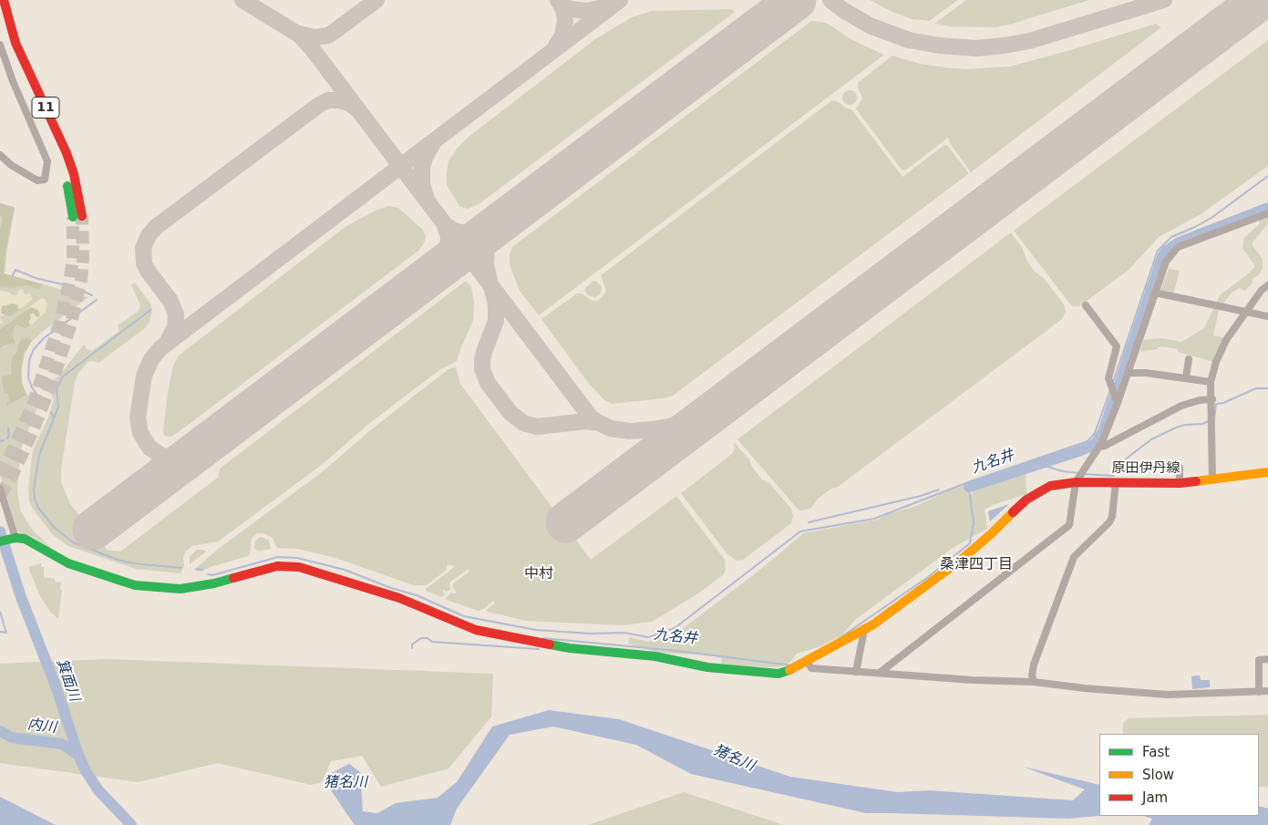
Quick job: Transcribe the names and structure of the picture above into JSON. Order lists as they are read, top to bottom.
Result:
{
  "streets": {
    "main road": ["11", "原田伊丹線"]
  },
  "districts": ["桑津四丁目", "中村"],
  "water": [
    "九名井",
    "箕面川",
    "内川",
    "猪名川"
  ],
  "legend": ["Fast", "Slow", "Jam"]
}
